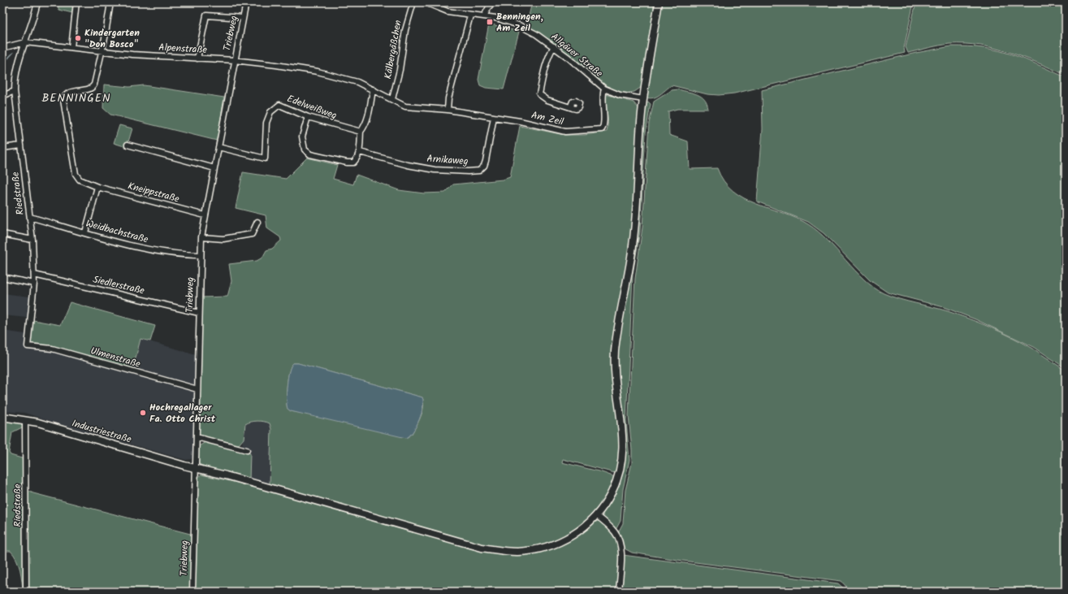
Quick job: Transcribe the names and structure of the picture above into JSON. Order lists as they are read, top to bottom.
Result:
{
  "streets": {
    "street": [
      "Triebweg",
      "Alpenstraße",
      "Kälbergäßchen",
      "Allgäuer Straße",
      "Edelweißweg",
      "Am Zeil",
      "Arnikaweg",
      "Kneippstraße",
      "Riedstraße",
      "Weidbachstraße",
      "Siedlerstraße",
      "Ulmenstraße",
      "Industriestraße"
    ]
  },
  "crossings": [
    ["Triebweg", "Alpenstraße"],
    ["Triebweg", "Edelweißweg"],
    ["Triebweg", "Kneippstraße"],
    ["Triebweg", "Weidbachstraße"],
    ["Triebweg", "Siedlerstraße"],
    ["Triebweg", "Ulmenstraße"],
    ["Triebweg", "Industriestraße"],
    ["Alpenstraße", "Kälbergäßchen"],
    ["Alpenstraße", "Am Zeil"],
    ["Alpenstraße", "Kneippstraße"],
    ["Alpenstraße", "Riedstraße"],
    ["Kälbergäßchen", "Am Zeil"],
    ["Allgäuer Straße", "Am Zeil"],
    ["Allgäuer Straße", "Industriestraße"],
    ["Am Zeil", "Arnikaweg"],
    ["Riedstraße", "Weidbachstraße"],
    ["Riedstraße", "Siedlerstraße"],
    ["Riedstraße", "Ulmenstraße"],
    ["Riedstraße", "Industriestraße"]
  ],
  "districts": ["BENNINGEN"],
  "places": {
    "transit": ["Benningen, Am Zeil"],
    "other": ["Kindergarten \"Don Bosco\"", "Hochregallager Fa. Otto Christ"]
  }
}
